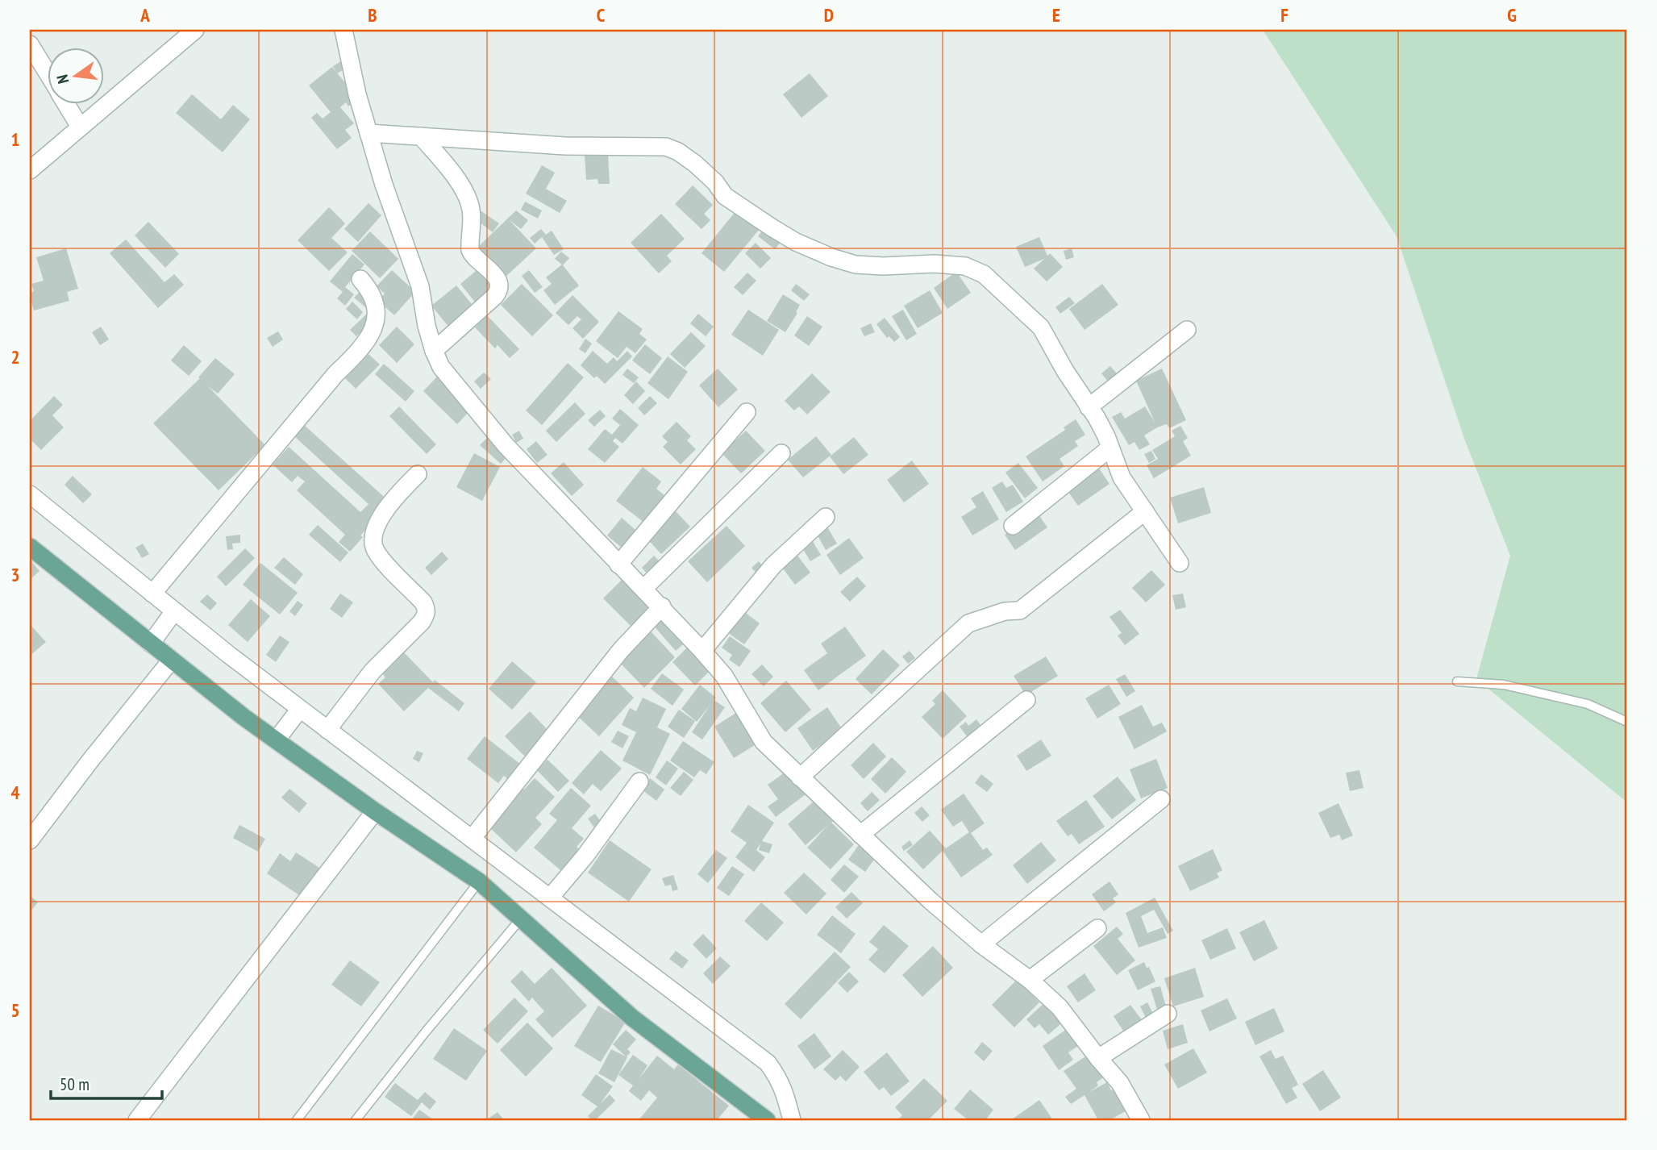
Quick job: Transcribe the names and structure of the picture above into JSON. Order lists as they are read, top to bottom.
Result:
{
  "scale_bar": "50 m",
  "north": "left",
  "grid": {
    "columns": [
      "A",
      "B",
      "C",
      "D",
      "E",
      "F",
      "G"
    ],
    "rows": [
      "1",
      "2",
      "3",
      "4",
      "5"
    ]
  }
}
